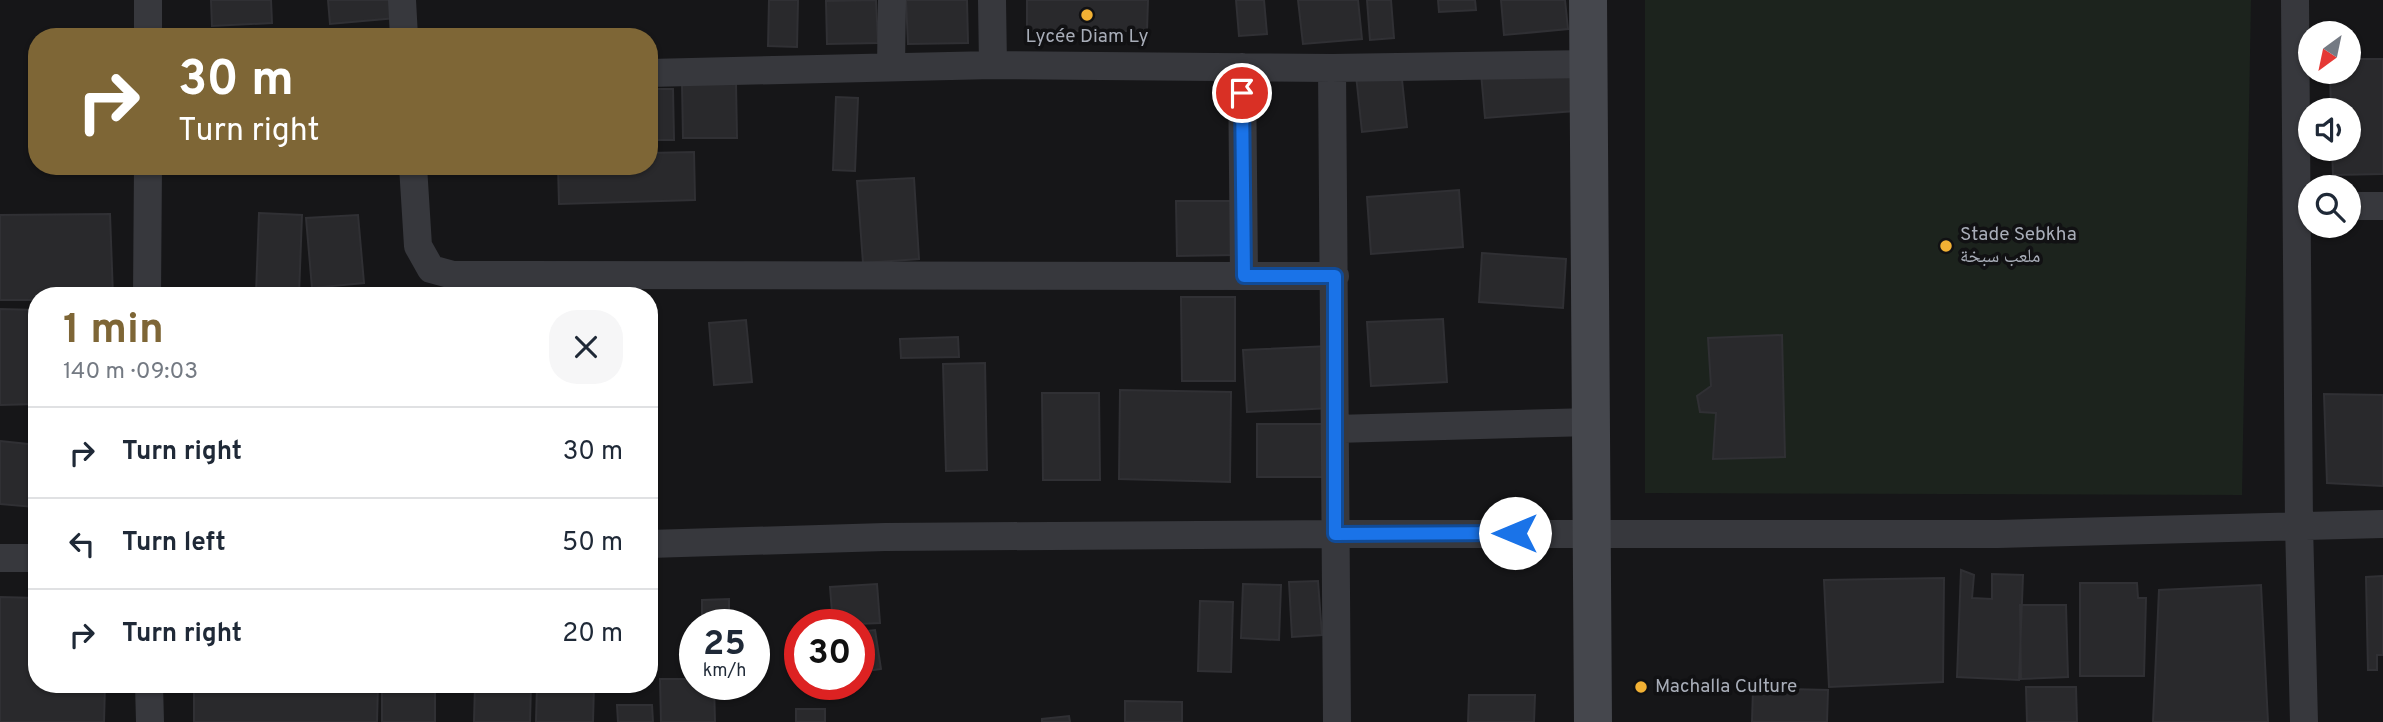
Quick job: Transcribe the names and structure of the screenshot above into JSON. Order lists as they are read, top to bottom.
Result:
{
  "places": ["Lycée Diam Ly", "Stade Sebkha ملعب سبخة", "Machalla Culture"],
  "north": "bottom left",
  "page": {
    "turn": ["30 m", "Turn right"],
    "heading": ["1 min", "140 m · 09:03"],
    "list": [
      {
        "name": "Turn right",
        "value": "30 m"
      },
      {
        "name": "Turn left",
        "value": "50 m"
      },
      {
        "name": "Turn right",
        "value": "20 m"
      }
    ],
    "speed": "25 km/h",
    "limit": "30"
  }
}
